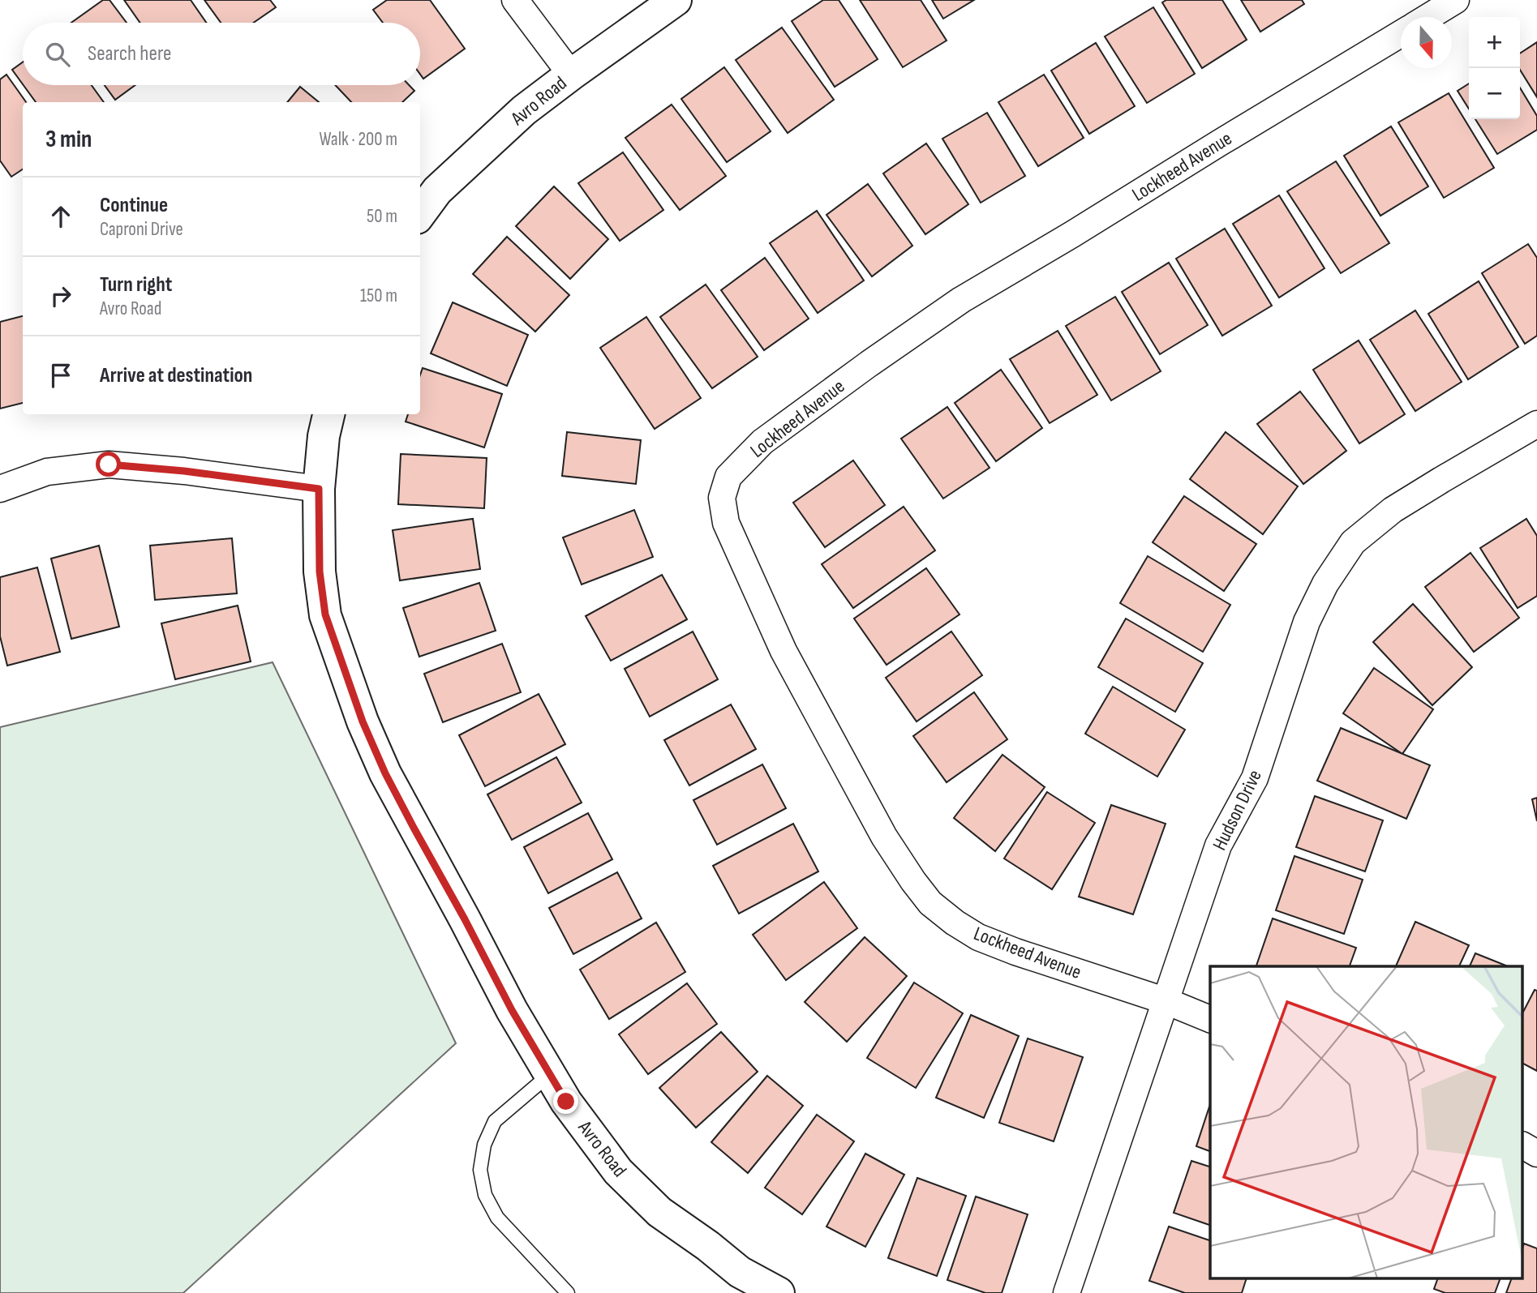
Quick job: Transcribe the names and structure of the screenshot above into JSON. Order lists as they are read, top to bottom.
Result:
{
  "streets": {
    "street": ["Avro Road", "Lockheed Avenue", "Hudson Drive"]
  },
  "crossings": [
    ["Lockheed Avenue", "Hudson Drive"]
  ],
  "north": "bottom",
  "page": {
    "map_buttons": ["+", "−"],
    "search": "Search here",
    "heading": ["3 min", "Walk · 200 m"],
    "list": [
      ["Continue", "Caproni Drive", "50 m"],
      ["Turn right", "Avro Road", "150 m"],
      "Arrive at destination"
    ]
  }
}
